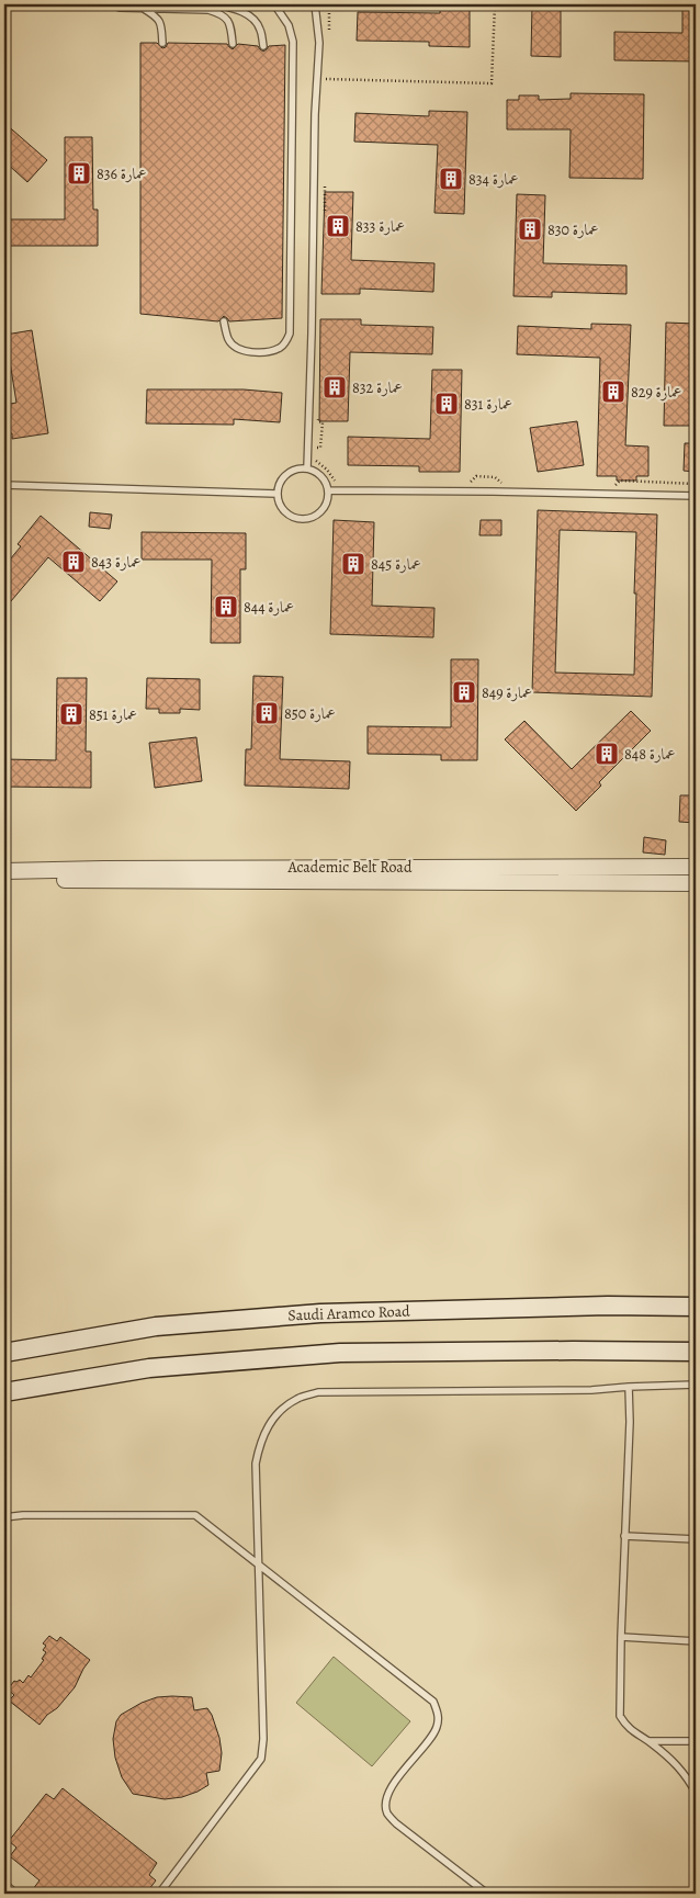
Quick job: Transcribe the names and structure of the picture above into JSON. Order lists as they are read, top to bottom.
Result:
{
  "streets": {
    "main road": ["Saudi Aramco Road"],
    "street": ["Academic Belt Road"]
  },
  "places": {
    "building": [
      "عمارة 836",
      "عمارة 834",
      "عمارة 833",
      "عمارة 830",
      "عمارة 832",
      "عمارة 829",
      "عمارة 831",
      "عمارة 843",
      "عمارة 845",
      "عمارة 844",
      "عمارة 849",
      "عمارة 850",
      "عمارة 851",
      "عمارة 848"
    ]
  }
}
